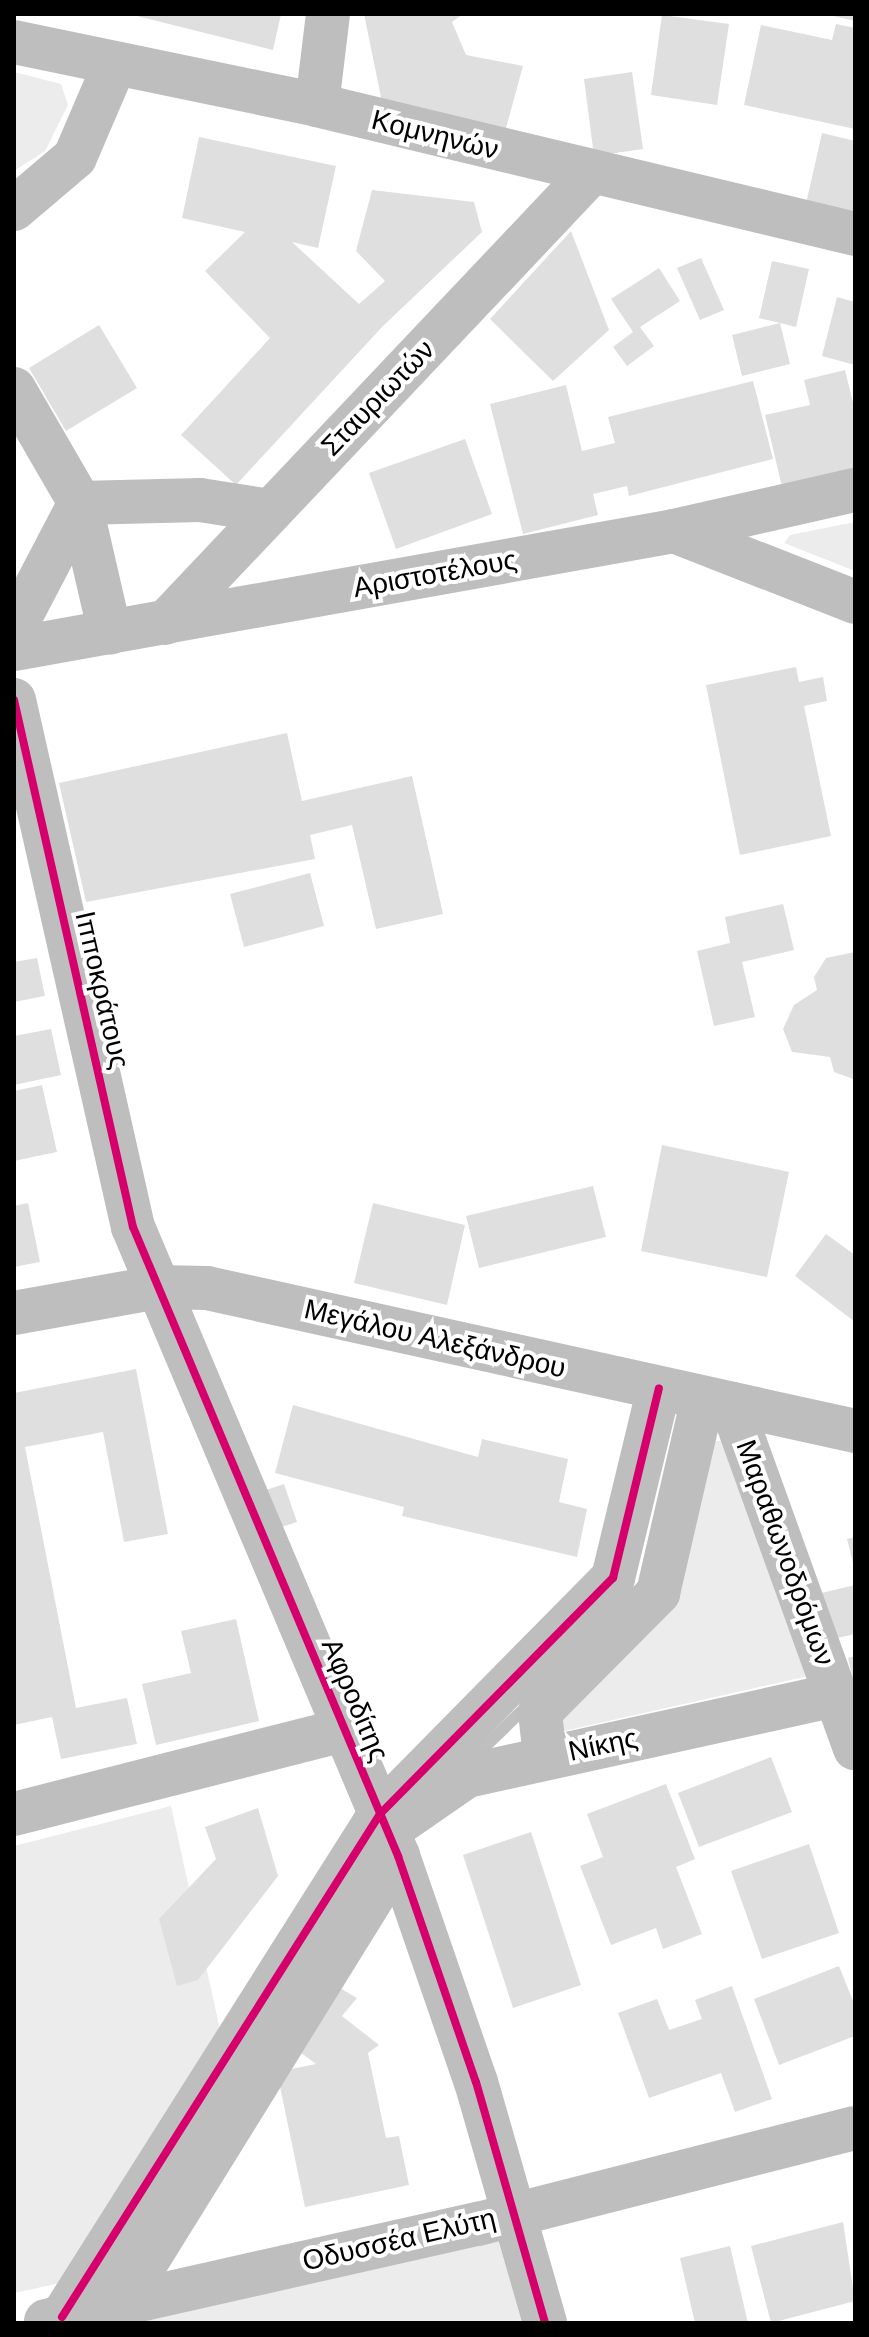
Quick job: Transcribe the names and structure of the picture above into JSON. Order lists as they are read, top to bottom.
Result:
{
  "streets": {
    "street": [
      "Κομνηνών",
      "Σταυριωτών",
      "Αριστοτέλους",
      "Ιπποκράτους",
      "Μεγάλου Αλεξάνδρου",
      "Μαραθωνοδρόμων",
      "Αφροδίτης",
      "Νίκης",
      "Οδυσσέα Ελύτη"
    ]
  },
  "crossings": [
    ["Κομνηνών", "Σταυριωτών"],
    ["Σταυριωτών", "Αριστοτέλους"],
    ["Ιπποκράτους", "Μεγάλου Αλεξάνδρου"],
    ["Ιπποκράτους", "Αφροδίτης"],
    ["Μεγάλου Αλεξάνδρου", "Μαραθωνοδρόμων"],
    ["Μεγάλου Αλεξάνδρου", "Αφροδίτης"],
    ["Μαραθωνοδρόμων", "Νίκης"],
    ["Αφροδίτης", "Νίκης"],
    ["Αφροδίτης", "Οδυσσέα Ελύτη"]
  ]
}
